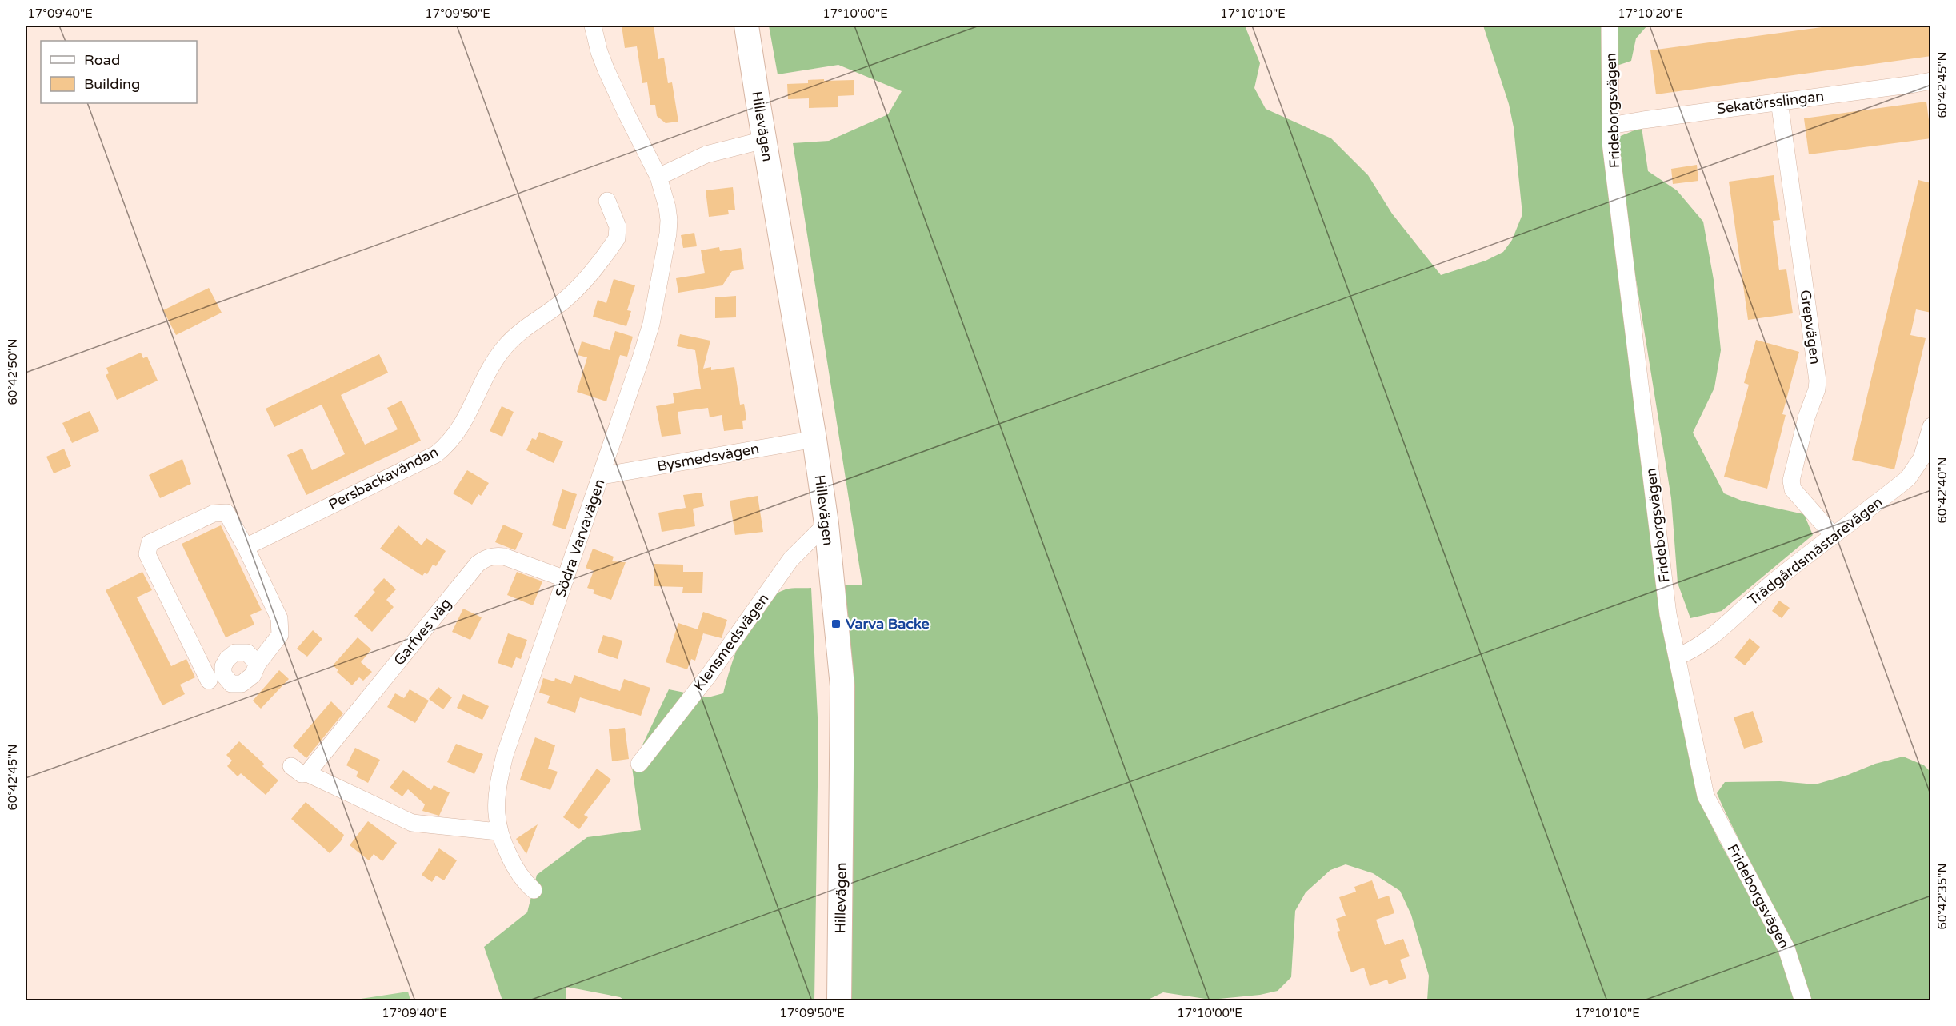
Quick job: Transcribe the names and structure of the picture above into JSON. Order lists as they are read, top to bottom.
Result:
{
  "streets": {
    "street": [
      "Sekatörsslingan",
      "Frideborgsvägen",
      "Hillevägen",
      "Grepvägen",
      "Bysmedsvägen",
      "Persbackavändan",
      "Södra Varvavägen",
      "Trädgårdsmästarevägen",
      "Garfves väg",
      "Klensmedsvägen"
    ]
  },
  "crossings": [
    ["Sekatörsslingan", "Frideborgsvägen"],
    ["Sekatörsslingan", "Grepvägen"],
    ["Frideborgsvägen", "Trädgårdsmästarevägen"],
    ["Hillevägen", "Bysmedsvägen"],
    ["Hillevägen", "Klensmedsvägen"],
    ["Grepvägen", "Trädgårdsmästarevägen"],
    ["Bysmedsvägen", "Södra Varvavägen"],
    ["Södra Varvavägen", "Garfves väg"]
  ],
  "places": {
    "transit": ["Varva Backe"]
  },
  "legend": ["Road", "Building"],
  "coordinates": [
    "17°09'40\"E",
    "17°09'50\"E",
    "17°10'00\"E",
    "17°10'10\"E",
    "17°10'20\"E",
    "60°42'45\"N",
    "60°42'50\"N",
    "60°42'40\"N",
    "60°42'35\"N"
  ]
}
